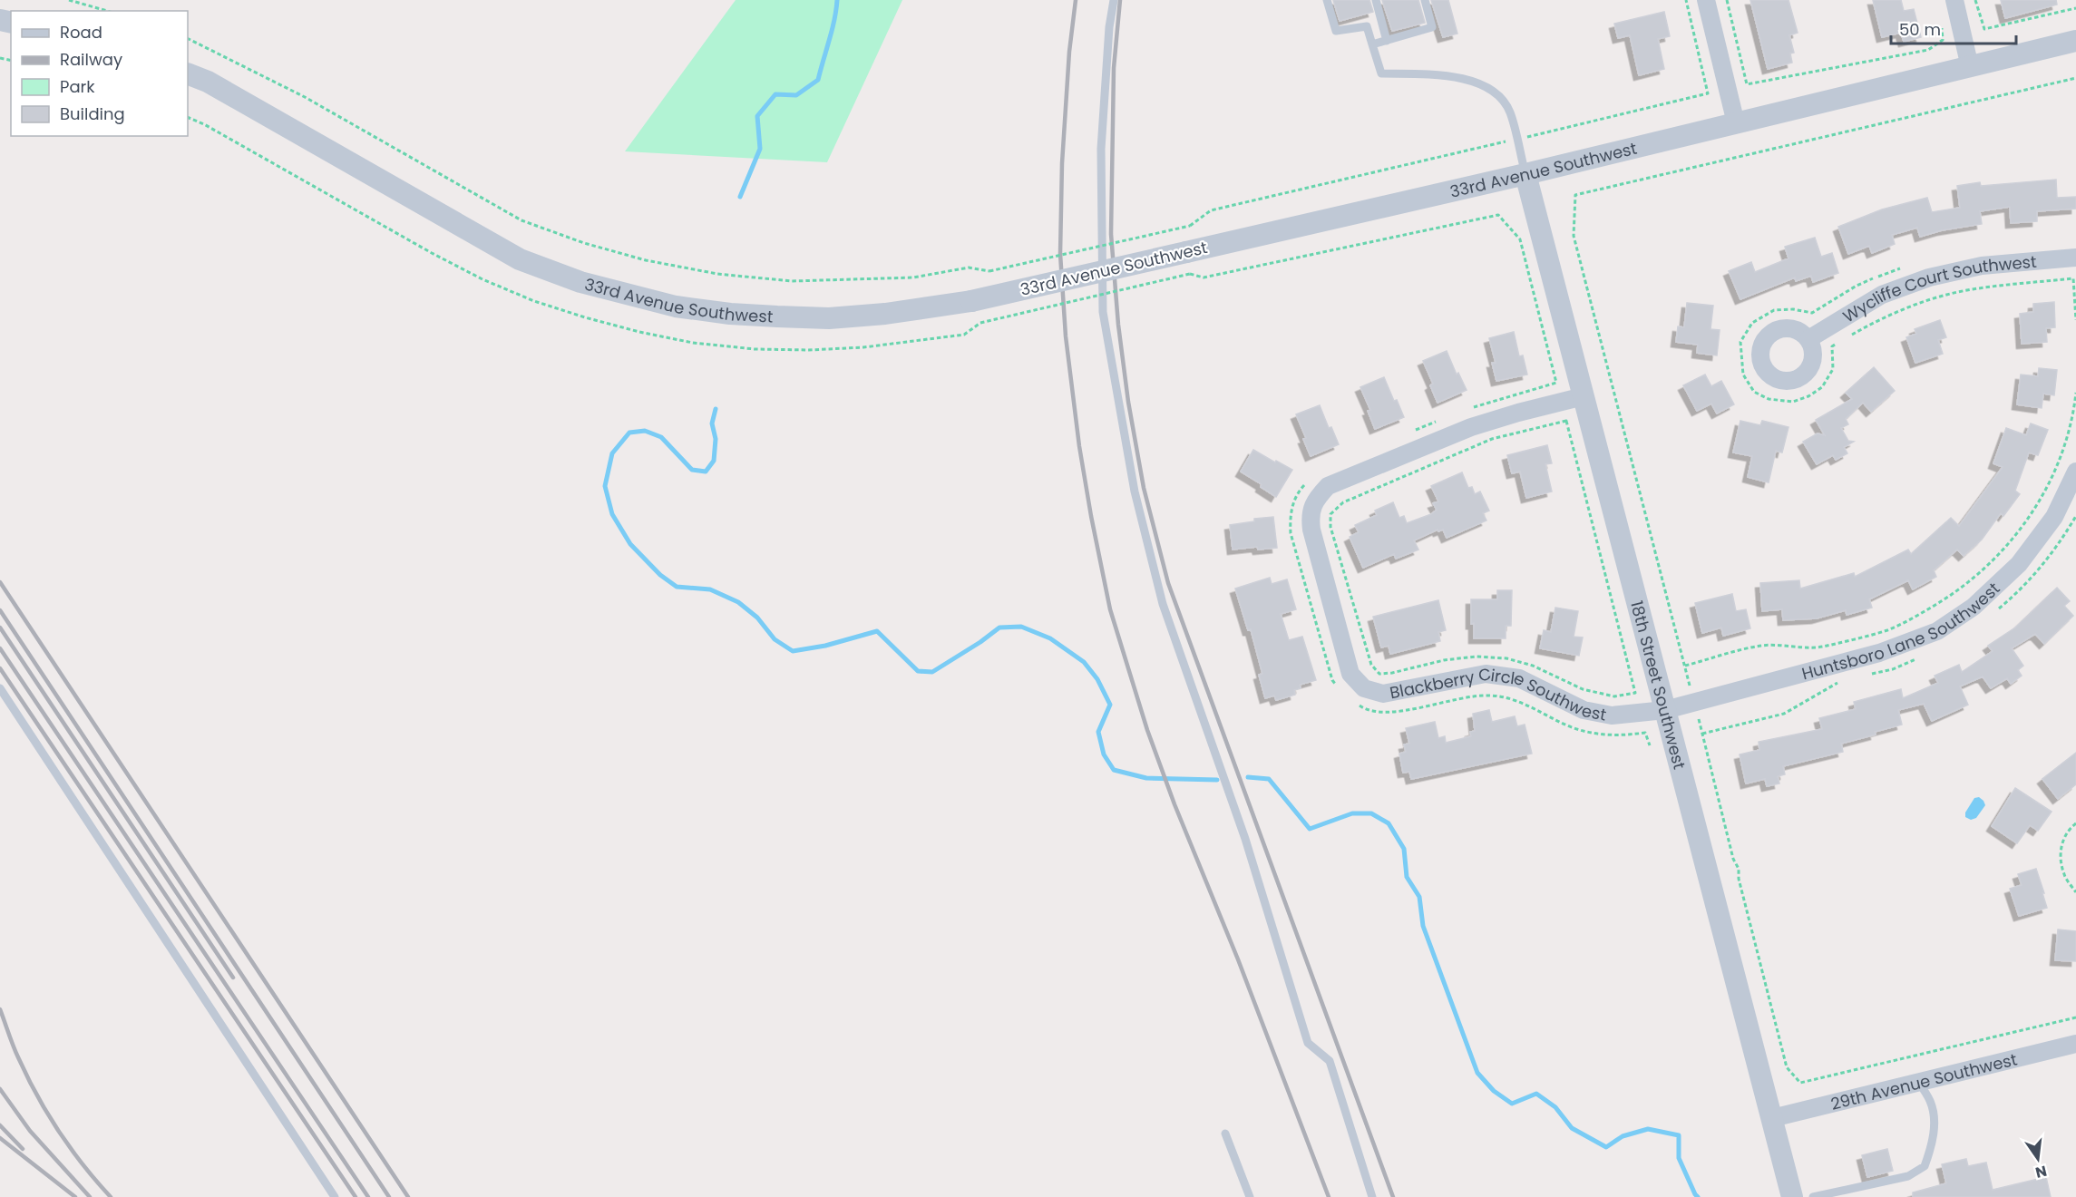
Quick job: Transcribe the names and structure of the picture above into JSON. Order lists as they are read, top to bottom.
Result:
{
  "streets": {
    "street": [
      "33rd Avenue Southwest",
      "Wycliffe Court Southwest",
      "Huntsboro Lane Southwest",
      "18th Street Southwest",
      "Blackberry Circle Southwest",
      "29th Avenue Southwest"
    ]
  },
  "crossings": [
    ["33rd Avenue Southwest", "18th Street Southwest"],
    ["Huntsboro Lane Southwest", "18th Street Southwest"],
    ["Huntsboro Lane Southwest", "Blackberry Circle Southwest"],
    ["18th Street Southwest", "Blackberry Circle Southwest"],
    ["18th Street Southwest", "29th Avenue Southwest"]
  ],
  "legend": [
    "Road",
    "Railway",
    "Park",
    "Building"
  ],
  "scale_bar": "50 m",
  "north": "bottom"
}
